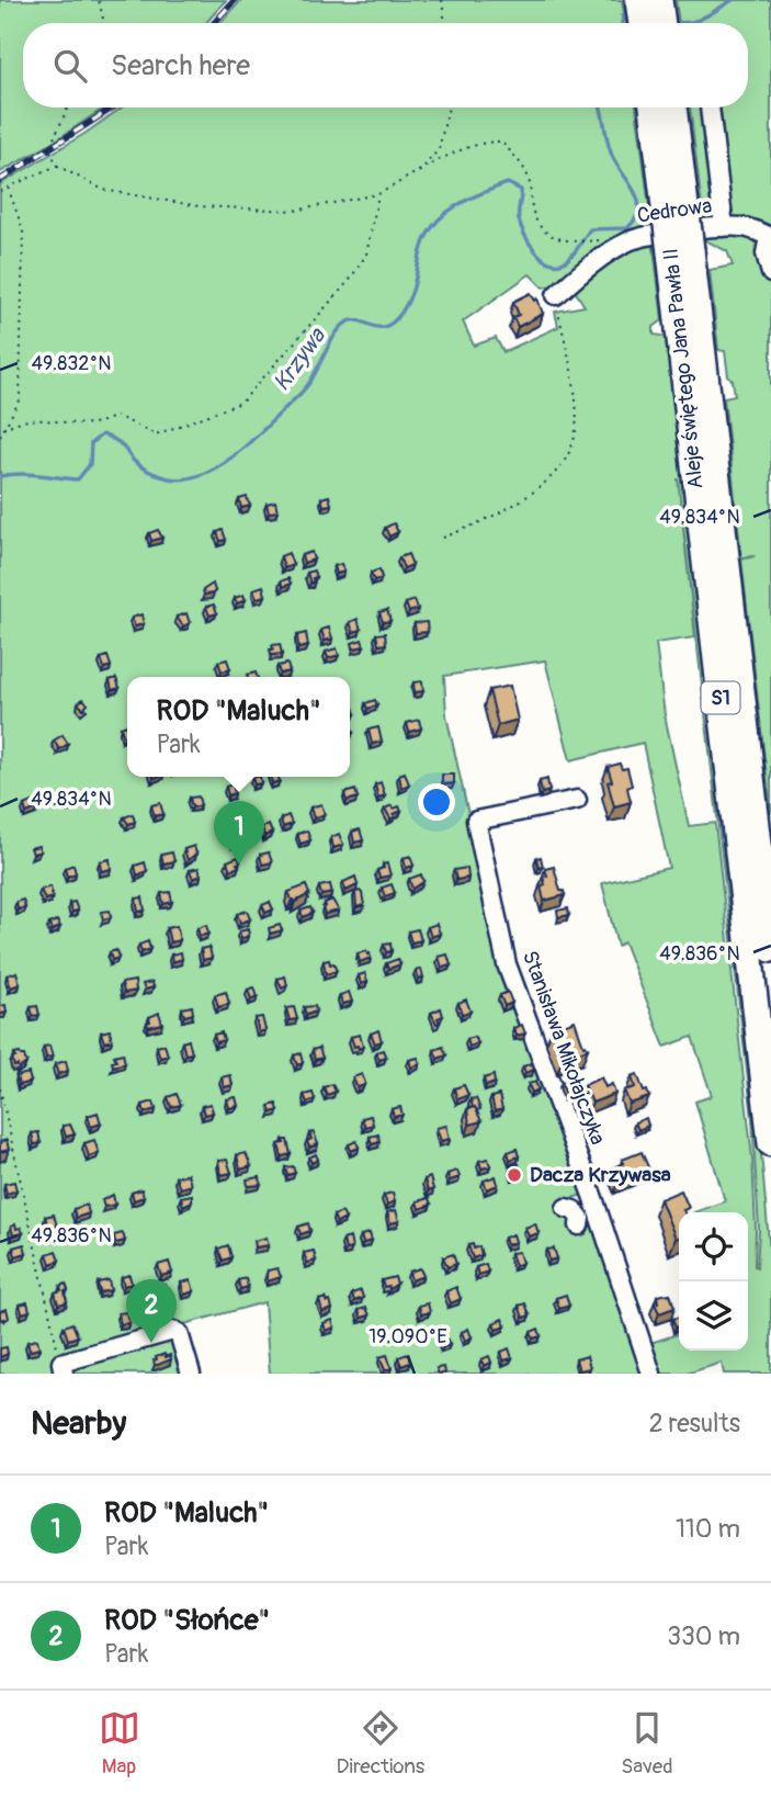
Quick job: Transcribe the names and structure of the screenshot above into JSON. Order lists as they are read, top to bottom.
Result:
{
  "streets": {
    "highway": ["Aleje świętego Jana Pawła II", "S1"],
    "street": ["Cedrowa", "Stanisława Mikołajczyka"]
  },
  "water": ["Krzywa"],
  "places": ["Dacza Krzywasa"],
  "page": {
    "search": "Search here",
    "popup": ["ROD \"Maluch\"", "Park"],
    "pins": ["1", "2"],
    "heading": ["Nearby", "2 results"],
    "list": [
      {
        "mark": "1",
        "name": "ROD \"Maluch\"",
        "note": "Park",
        "value": "110 m"
      },
      {
        "mark": "2",
        "name": "ROD \"Słońce\"",
        "note": "Park",
        "value": "330 m"
      }
    ],
    "nav": ["Map", "Directions", "Saved"]
  },
  "coordinates": [
    "49.832°N",
    "49.834°N",
    "49.836°N",
    "19.090°E"
  ]
}
